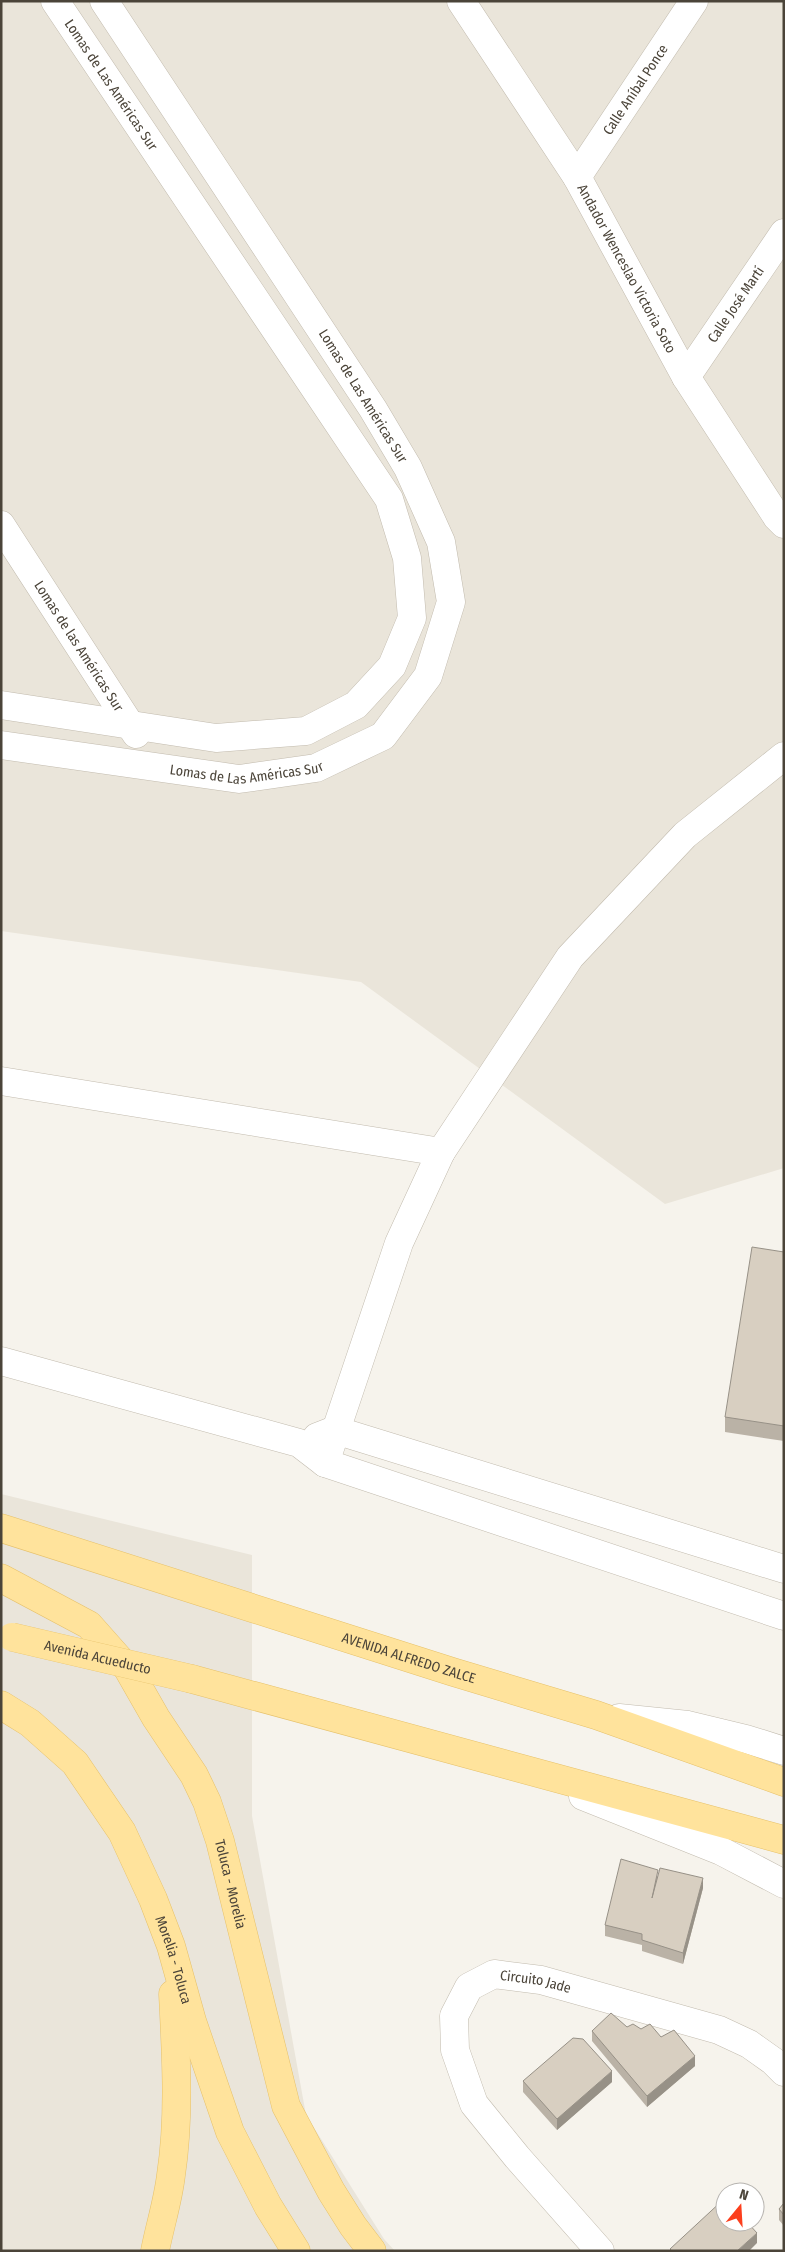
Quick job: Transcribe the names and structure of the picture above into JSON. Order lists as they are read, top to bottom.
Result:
{
  "streets": {
    "main road": [
      "Avenida Acueducto",
      "AVENIDA ALFREDO ZALCE",
      "Toluca - Morelia",
      "Morelia - Toluca"
    ],
    "street": [
      "Lomas de Las Américas Sur",
      "Calle Aníbal Ponce",
      "Andador Wenceslao Victoria Soto",
      "Calle José Martí",
      "Lomas de las Américas Sur",
      "Circuito Jade"
    ]
  },
  "crossings": [
    ["Lomas de Las Américas Sur", "Lomas de las Américas Sur"],
    ["Calle Aníbal Ponce", "Andador Wenceslao Victoria Soto"],
    ["Andador Wenceslao Victoria Soto", "Calle José Martí"]
  ],
  "north": "top"
}
